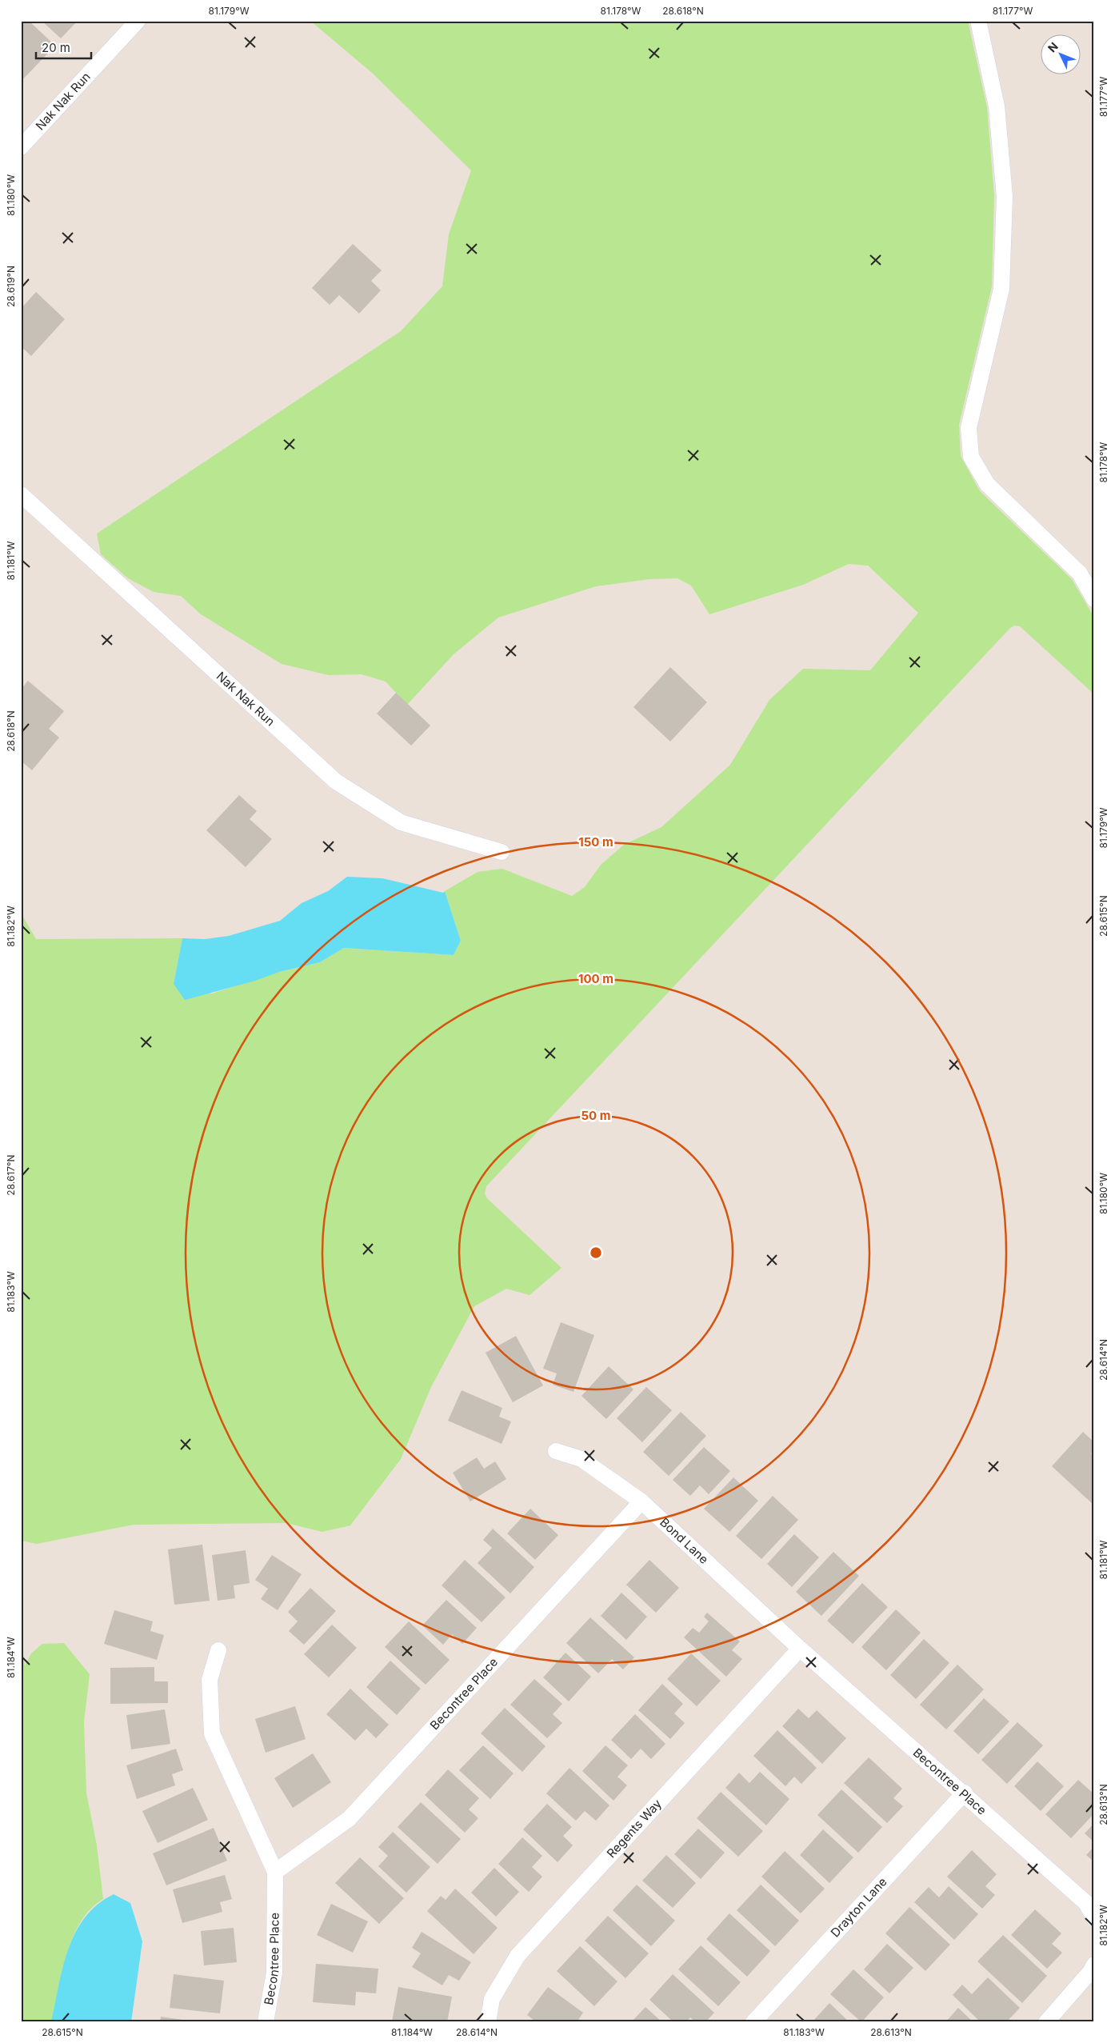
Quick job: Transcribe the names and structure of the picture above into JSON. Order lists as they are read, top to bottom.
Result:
{
  "streets": {
    "street": [
      "Nak Nak Run",
      "Bond Lane",
      "Becontree Place",
      "Regents Way",
      "Drayton Lane"
    ]
  },
  "crossings": [
    ["Bond Lane", "Becontree Place"],
    ["Bond Lane", "Regents Way"],
    ["Becontree Place", "Regents Way"],
    ["Becontree Place", "Drayton Lane"]
  ],
  "scale_bar": "20 m",
  "north": "top left",
  "coordinates": [
    "81.179°W",
    "81.178°W",
    "28.618°N",
    "81.177°W",
    "81.180°W",
    "28.619°N",
    "81.181°W",
    "28.615°N",
    "81.182°W",
    "28.617°N",
    "81.183°W",
    "28.614°N",
    "81.184°W",
    "28.613°N"
  ],
  "rings": ["150 m", "100 m", "50 m"]
}
